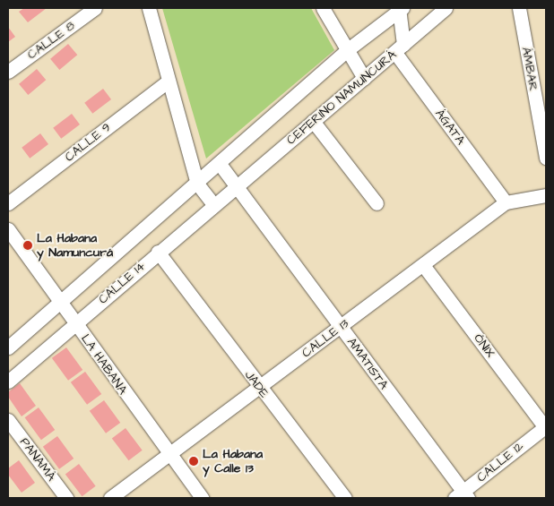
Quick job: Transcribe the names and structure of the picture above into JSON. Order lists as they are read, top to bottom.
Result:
{
  "streets": {
    "street": [
      "CALLE 8",
      "ÁMBAR",
      "CEFERINO NAMUNCURÁ",
      "ÁGATA",
      "CALLE 9",
      "CALLE 14",
      "CALLE 13",
      "ÓNIX",
      "AMATISTA",
      "LA HABANA",
      "JADE",
      "PANAMÁ",
      "CALLE 12"
    ]
  },
  "crossings": [
    ["CEFERINO NAMUNCURÁ", "ÁGATA"],
    ["CEFERINO NAMUNCURÁ", "CALLE 14"],
    ["CEFERINO NAMUNCURÁ", "AMATISTA"],
    ["ÁGATA", "CALLE 13"],
    ["CALLE 14", "AMATISTA"],
    ["CALLE 14", "LA HABANA"],
    ["CALLE 14", "JADE"],
    ["CALLE 13", "ÓNIX"],
    ["CALLE 13", "AMATISTA"],
    ["CALLE 13", "LA HABANA"],
    ["CALLE 13", "JADE"],
    ["ÓNIX", "CALLE 12"],
    ["AMATISTA", "CALLE 12"]
  ],
  "places": ["La Habana y Namuncurá", "La Habana y Calle 13"]
}
